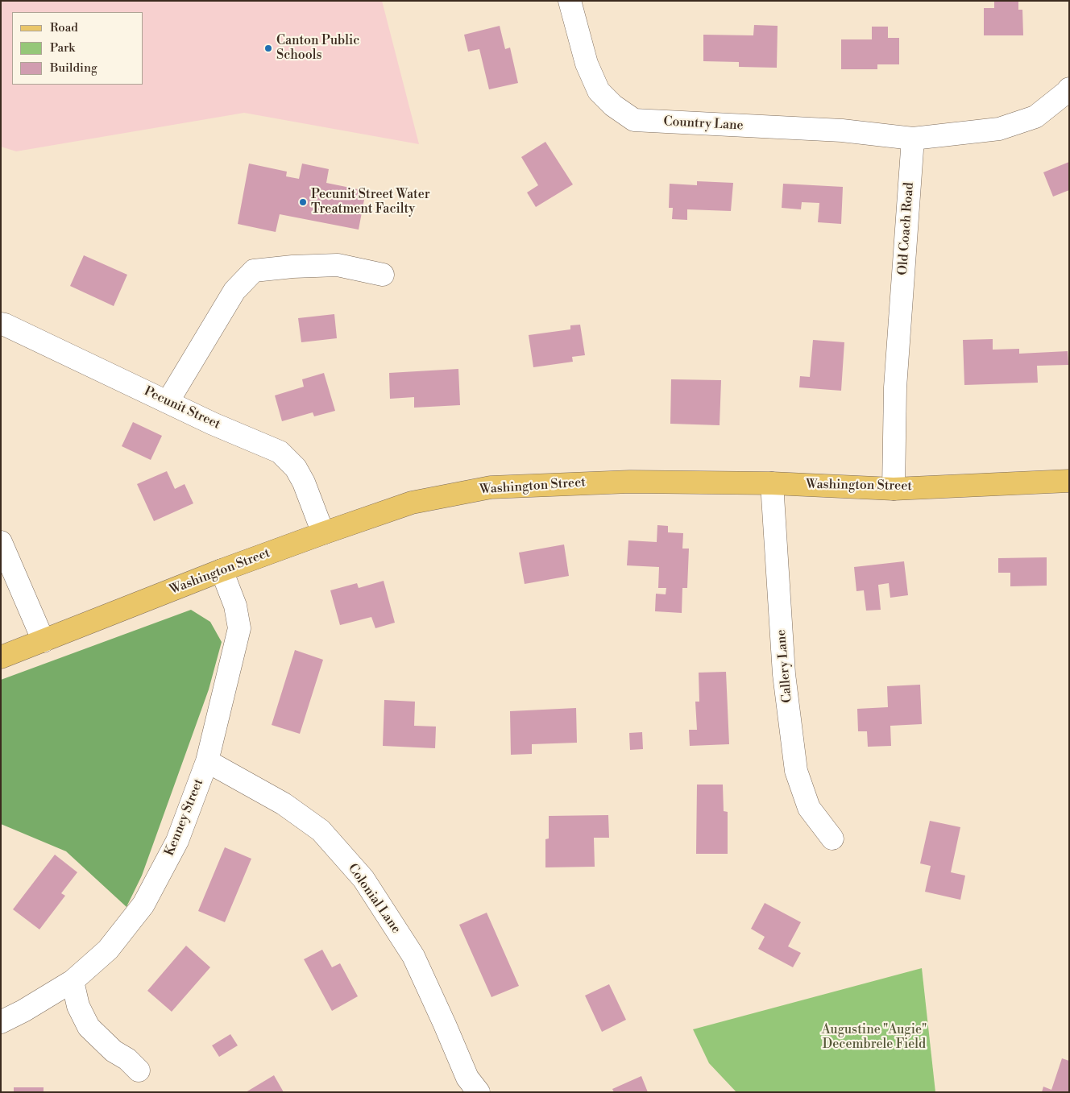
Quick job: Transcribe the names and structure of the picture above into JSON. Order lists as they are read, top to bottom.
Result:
{
  "streets": {
    "main road": ["Washington Street"],
    "street": [
      "Country Lane",
      "Old Coach Road",
      "Pecunit Street",
      "Callery Lane",
      "Kenney Street",
      "Colonial Lane"
    ]
  },
  "crossings": [
    ["Country Lane", "Old Coach Road"],
    ["Old Coach Road", "Washington Street"],
    ["Pecunit Street", "Washington Street"],
    ["Washington Street", "Callery Lane"],
    ["Washington Street", "Kenney Street"],
    ["Kenney Street", "Colonial Lane"]
  ],
  "parks": ["Augustine \"Augie\" Decembrele Field"],
  "places": ["Canton Public Schools", "Pecunit Street Water Treatment Facilty"],
  "legend": ["Road", "Park", "Building"]
}
